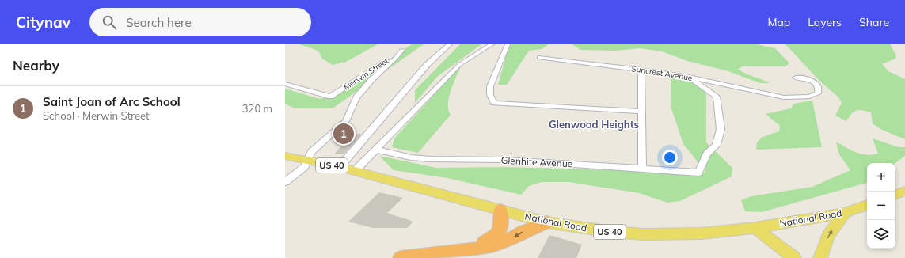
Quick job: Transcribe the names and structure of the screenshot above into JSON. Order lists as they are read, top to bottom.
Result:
{
  "streets": {
    "main road": ["US 40", "National Road"],
    "street": ["Suncrest Avenue", "Merwin Street", "Glenhite Avenue"]
  },
  "crossings": [
    ["Suncrest Avenue", "Glenhite Avenue"],
    ["Merwin Street", "National Road"]
  ],
  "districts": ["Glenwood Heights"],
  "page": {
    "header": "Citynav",
    "search": "Search here",
    "nav": ["Map", "Layers", "Share"],
    "heading": "Nearby",
    "list": [
      {
        "mark": "1",
        "name": "Saint Joan of Arc School",
        "note": "School · Merwin Street",
        "value": "320 m"
      }
    ],
    "pins": "1",
    "map_buttons": ["+", "−"]
  }
}
